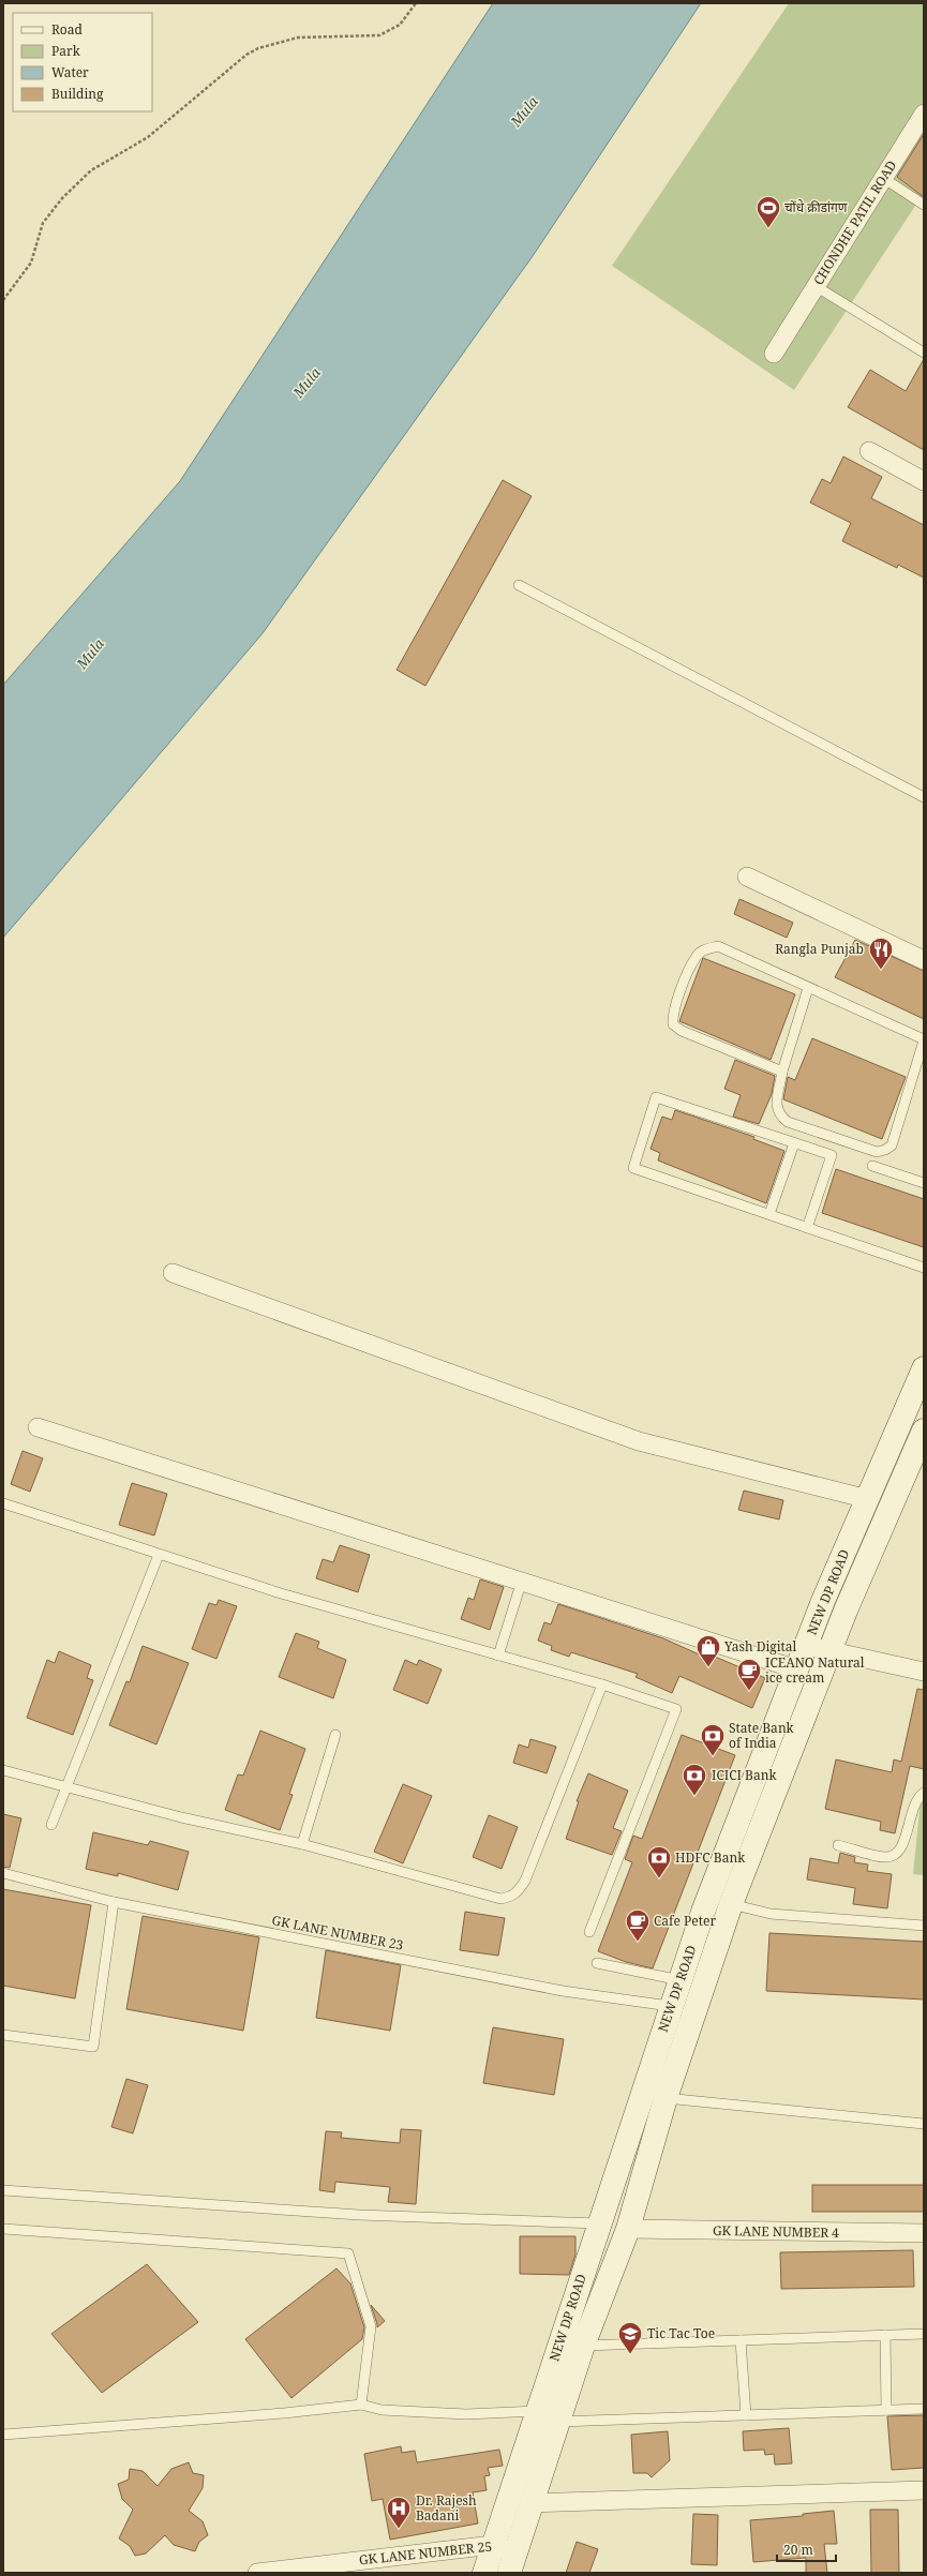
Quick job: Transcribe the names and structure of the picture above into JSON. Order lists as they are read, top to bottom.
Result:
{
  "streets": {
    "main road": ["NEW DP ROAD"],
    "street": ["CHONDHE PATIL ROAD", "GK LANE NUMBER 4", "GK LANE NUMBER 25"],
    "lane": ["GK LANE NUMBER 23"]
  },
  "crossings": [
    ["NEW DP ROAD", "GK LANE NUMBER 23"],
    ["NEW DP ROAD", "GK LANE NUMBER 4"],
    ["NEW DP ROAD", "GK LANE NUMBER 25"]
  ],
  "water": ["Mula"],
  "places": {
    "sports": ["चोंधे क्रीडांगण"],
    "restaurant": ["Rangla Punjab"],
    "shop": ["Yash Digital"],
    "cafe": ["ICEANO Natural ice cream", "Cafe Peter"],
    "bank": ["State Bank of India", "ICICI Bank", "HDFC Bank"],
    "school or university": ["Tic Tac Toe"],
    "hospital": ["Dr. Rajesh Badani"]
  },
  "legend": [
    "Road",
    "Park",
    "Water",
    "Building"
  ],
  "scale_bar": "20 m"
}
